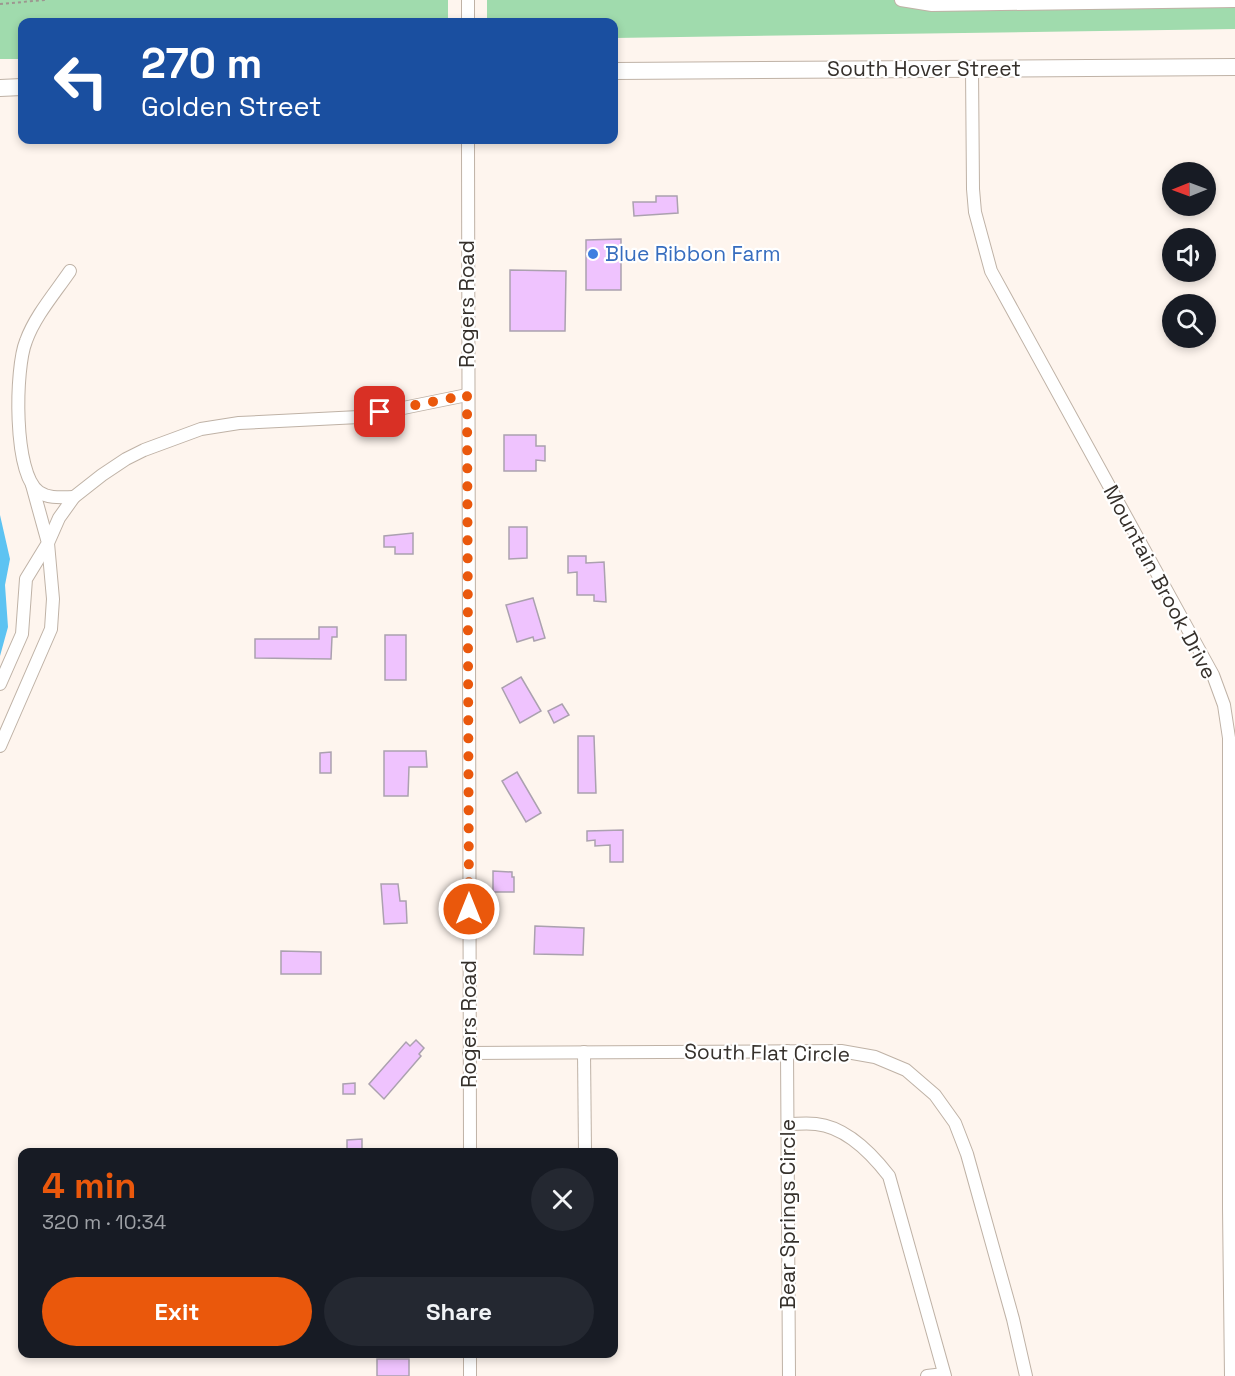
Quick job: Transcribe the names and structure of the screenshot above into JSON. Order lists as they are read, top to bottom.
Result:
{
  "streets": {
    "main road": ["South Hover Street"],
    "street": [
      "Rogers Road",
      "Mountain Brook Drive",
      "South Flat Circle",
      "Bear Springs Circle"
    ]
  },
  "crossings": [
    ["South Hover Street", "Mountain Brook Drive"],
    ["Rogers Road", "South Flat Circle"],
    ["South Flat Circle", "Bear Springs Circle"]
  ],
  "places": ["Blue Ribbon Farm"],
  "north": "left",
  "page": {
    "turn": ["270 m", "Golden Street"],
    "heading": ["4 min", "320 m · 10:34"],
    "buttons": ["Exit", "Share"]
  }
}
